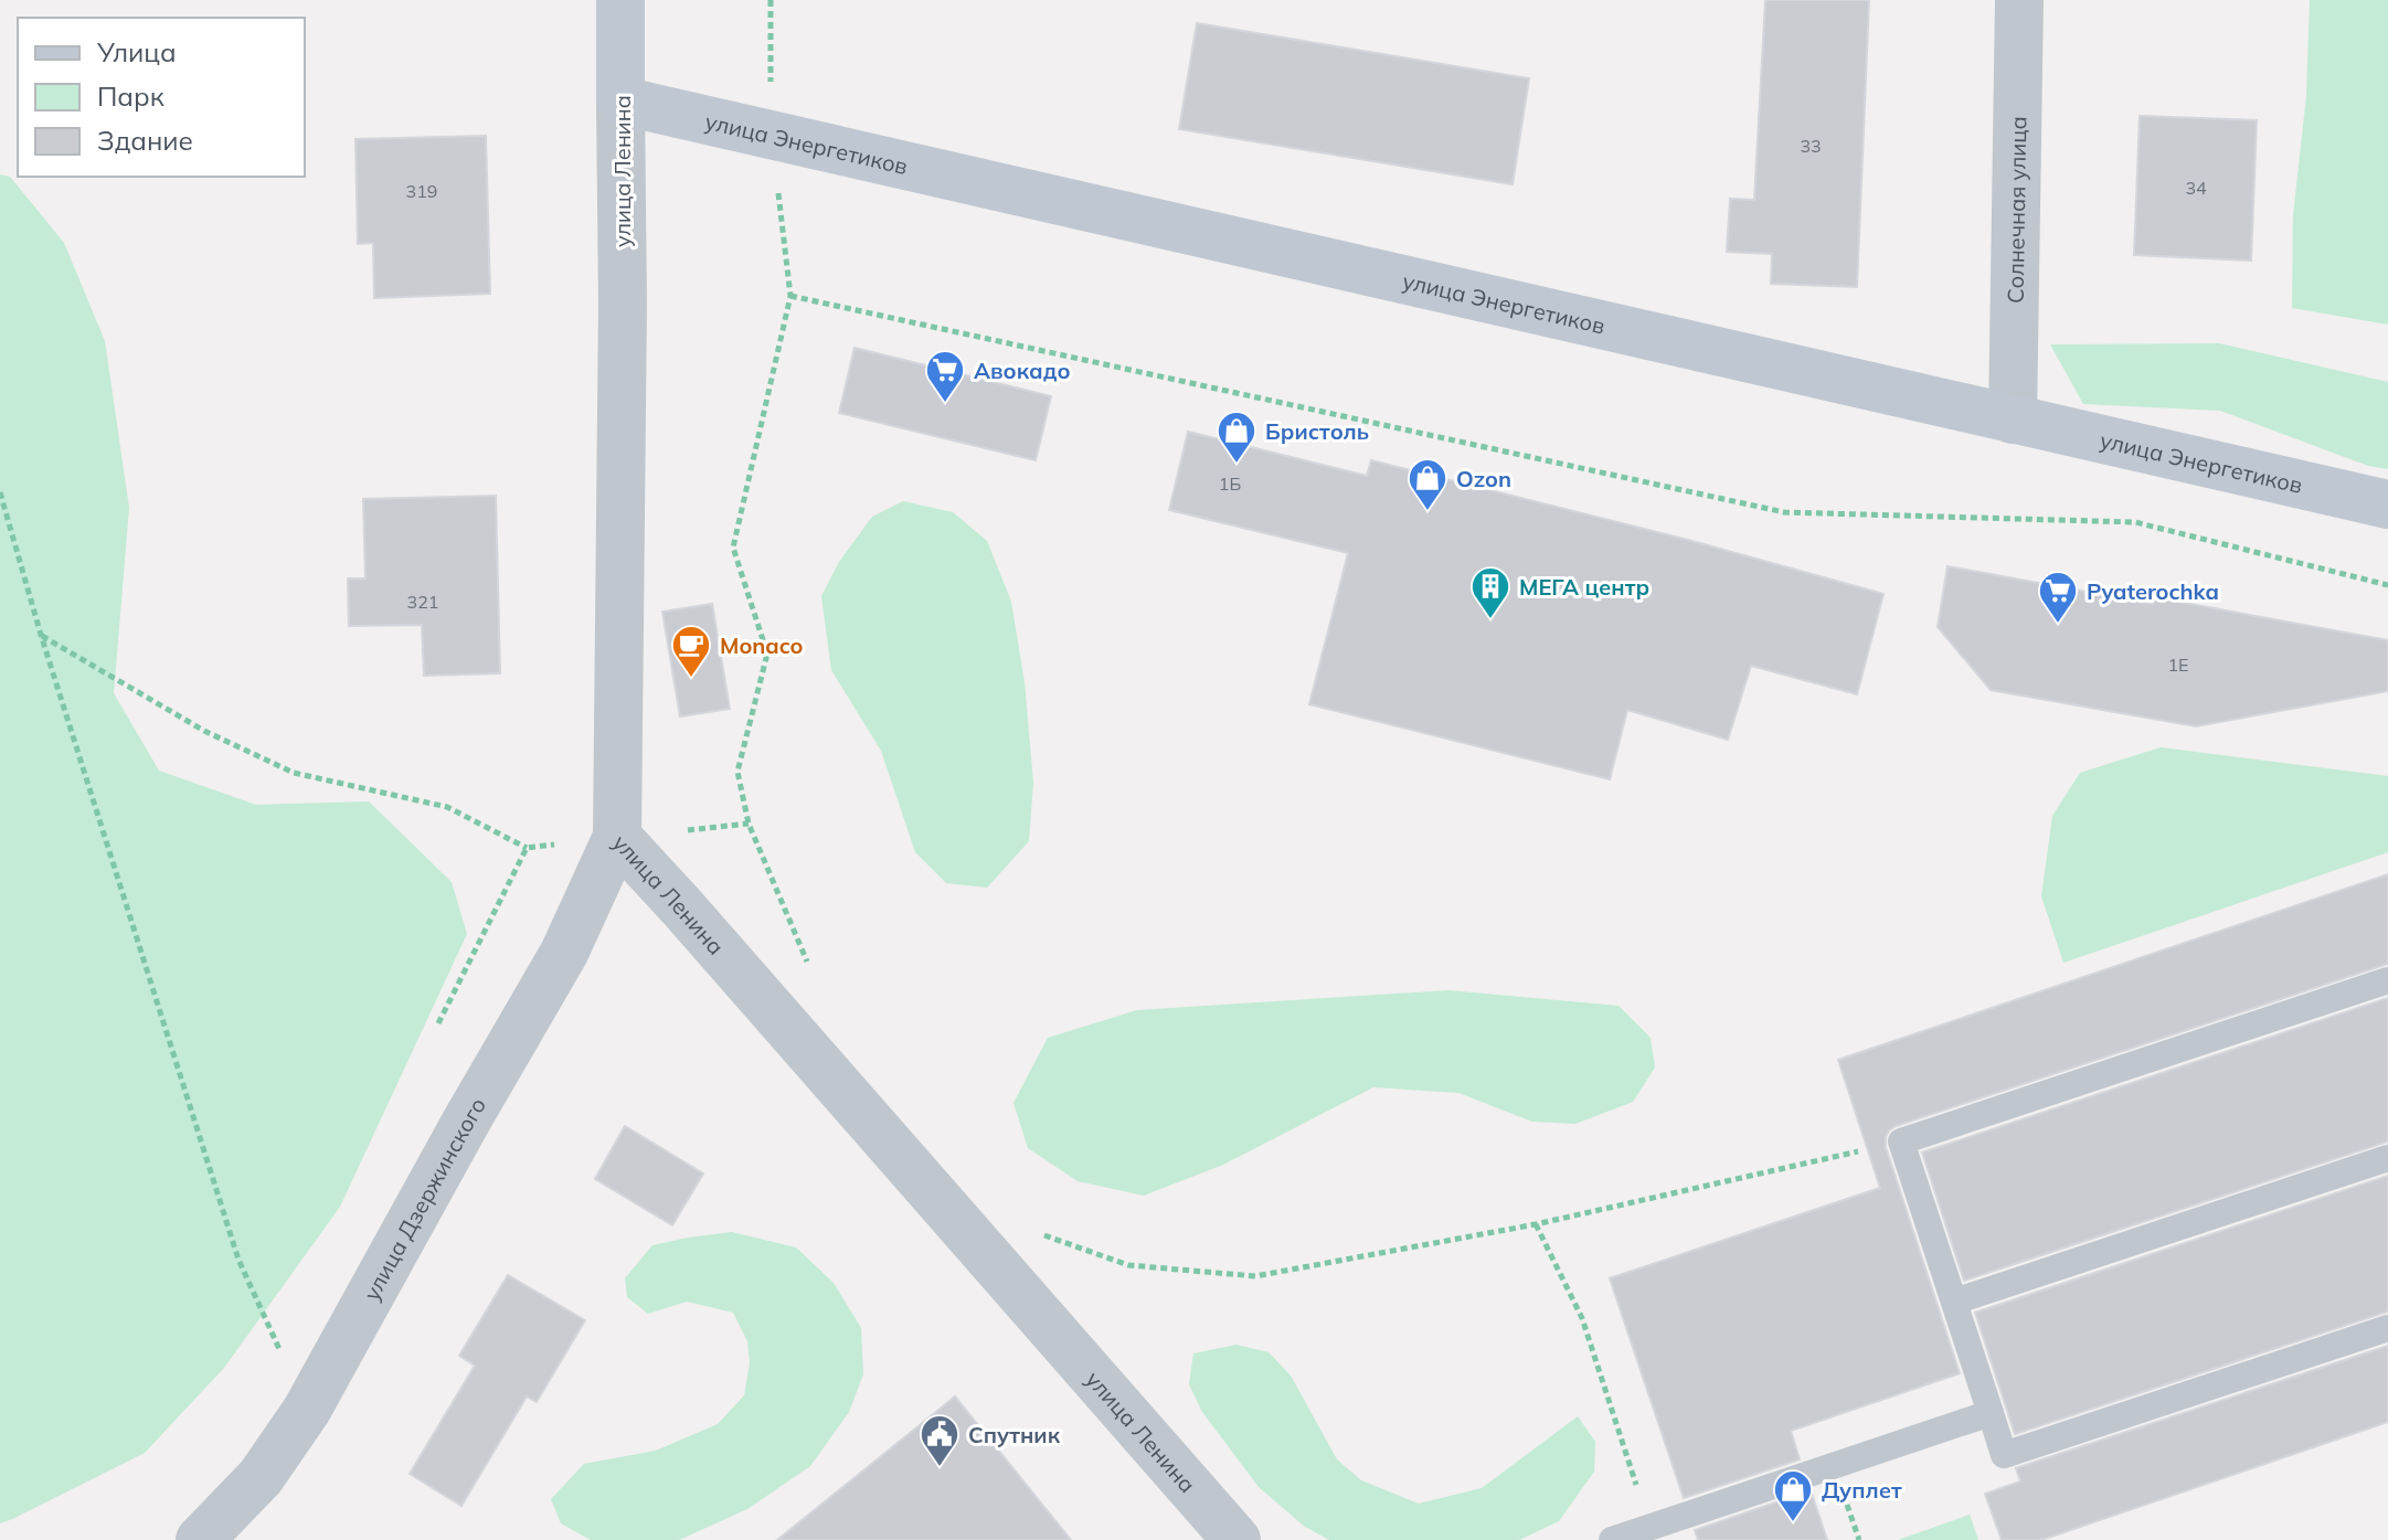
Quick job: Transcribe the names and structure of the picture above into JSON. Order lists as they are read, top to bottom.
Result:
{
  "streets": {
    "street": [
      "улица Энергетиков",
      "улица Ленина",
      "Солнечная улица",
      "улица Дзержинского"
    ]
  },
  "crossings": [
    ["улица Энергетиков", "улица Ленина"],
    ["улица Энергетиков", "Солнечная улица"],
    ["улица Ленина", "улица Дзержинского"]
  ],
  "places": {
    "supermarket": ["Авокадо", "Pyaterochka"],
    "shop": ["Бристоль", "Ozon", "Дуплет"],
    "building": ["МЕГА центр"],
    "cafe": ["Monaco"],
    "public building": ["Спутник"]
  },
  "house_numbers": [
    "33",
    "34",
    "319",
    "1Б",
    "321",
    "1Е"
  ],
  "legend": ["Улица", "Парк", "Здание"]
}
